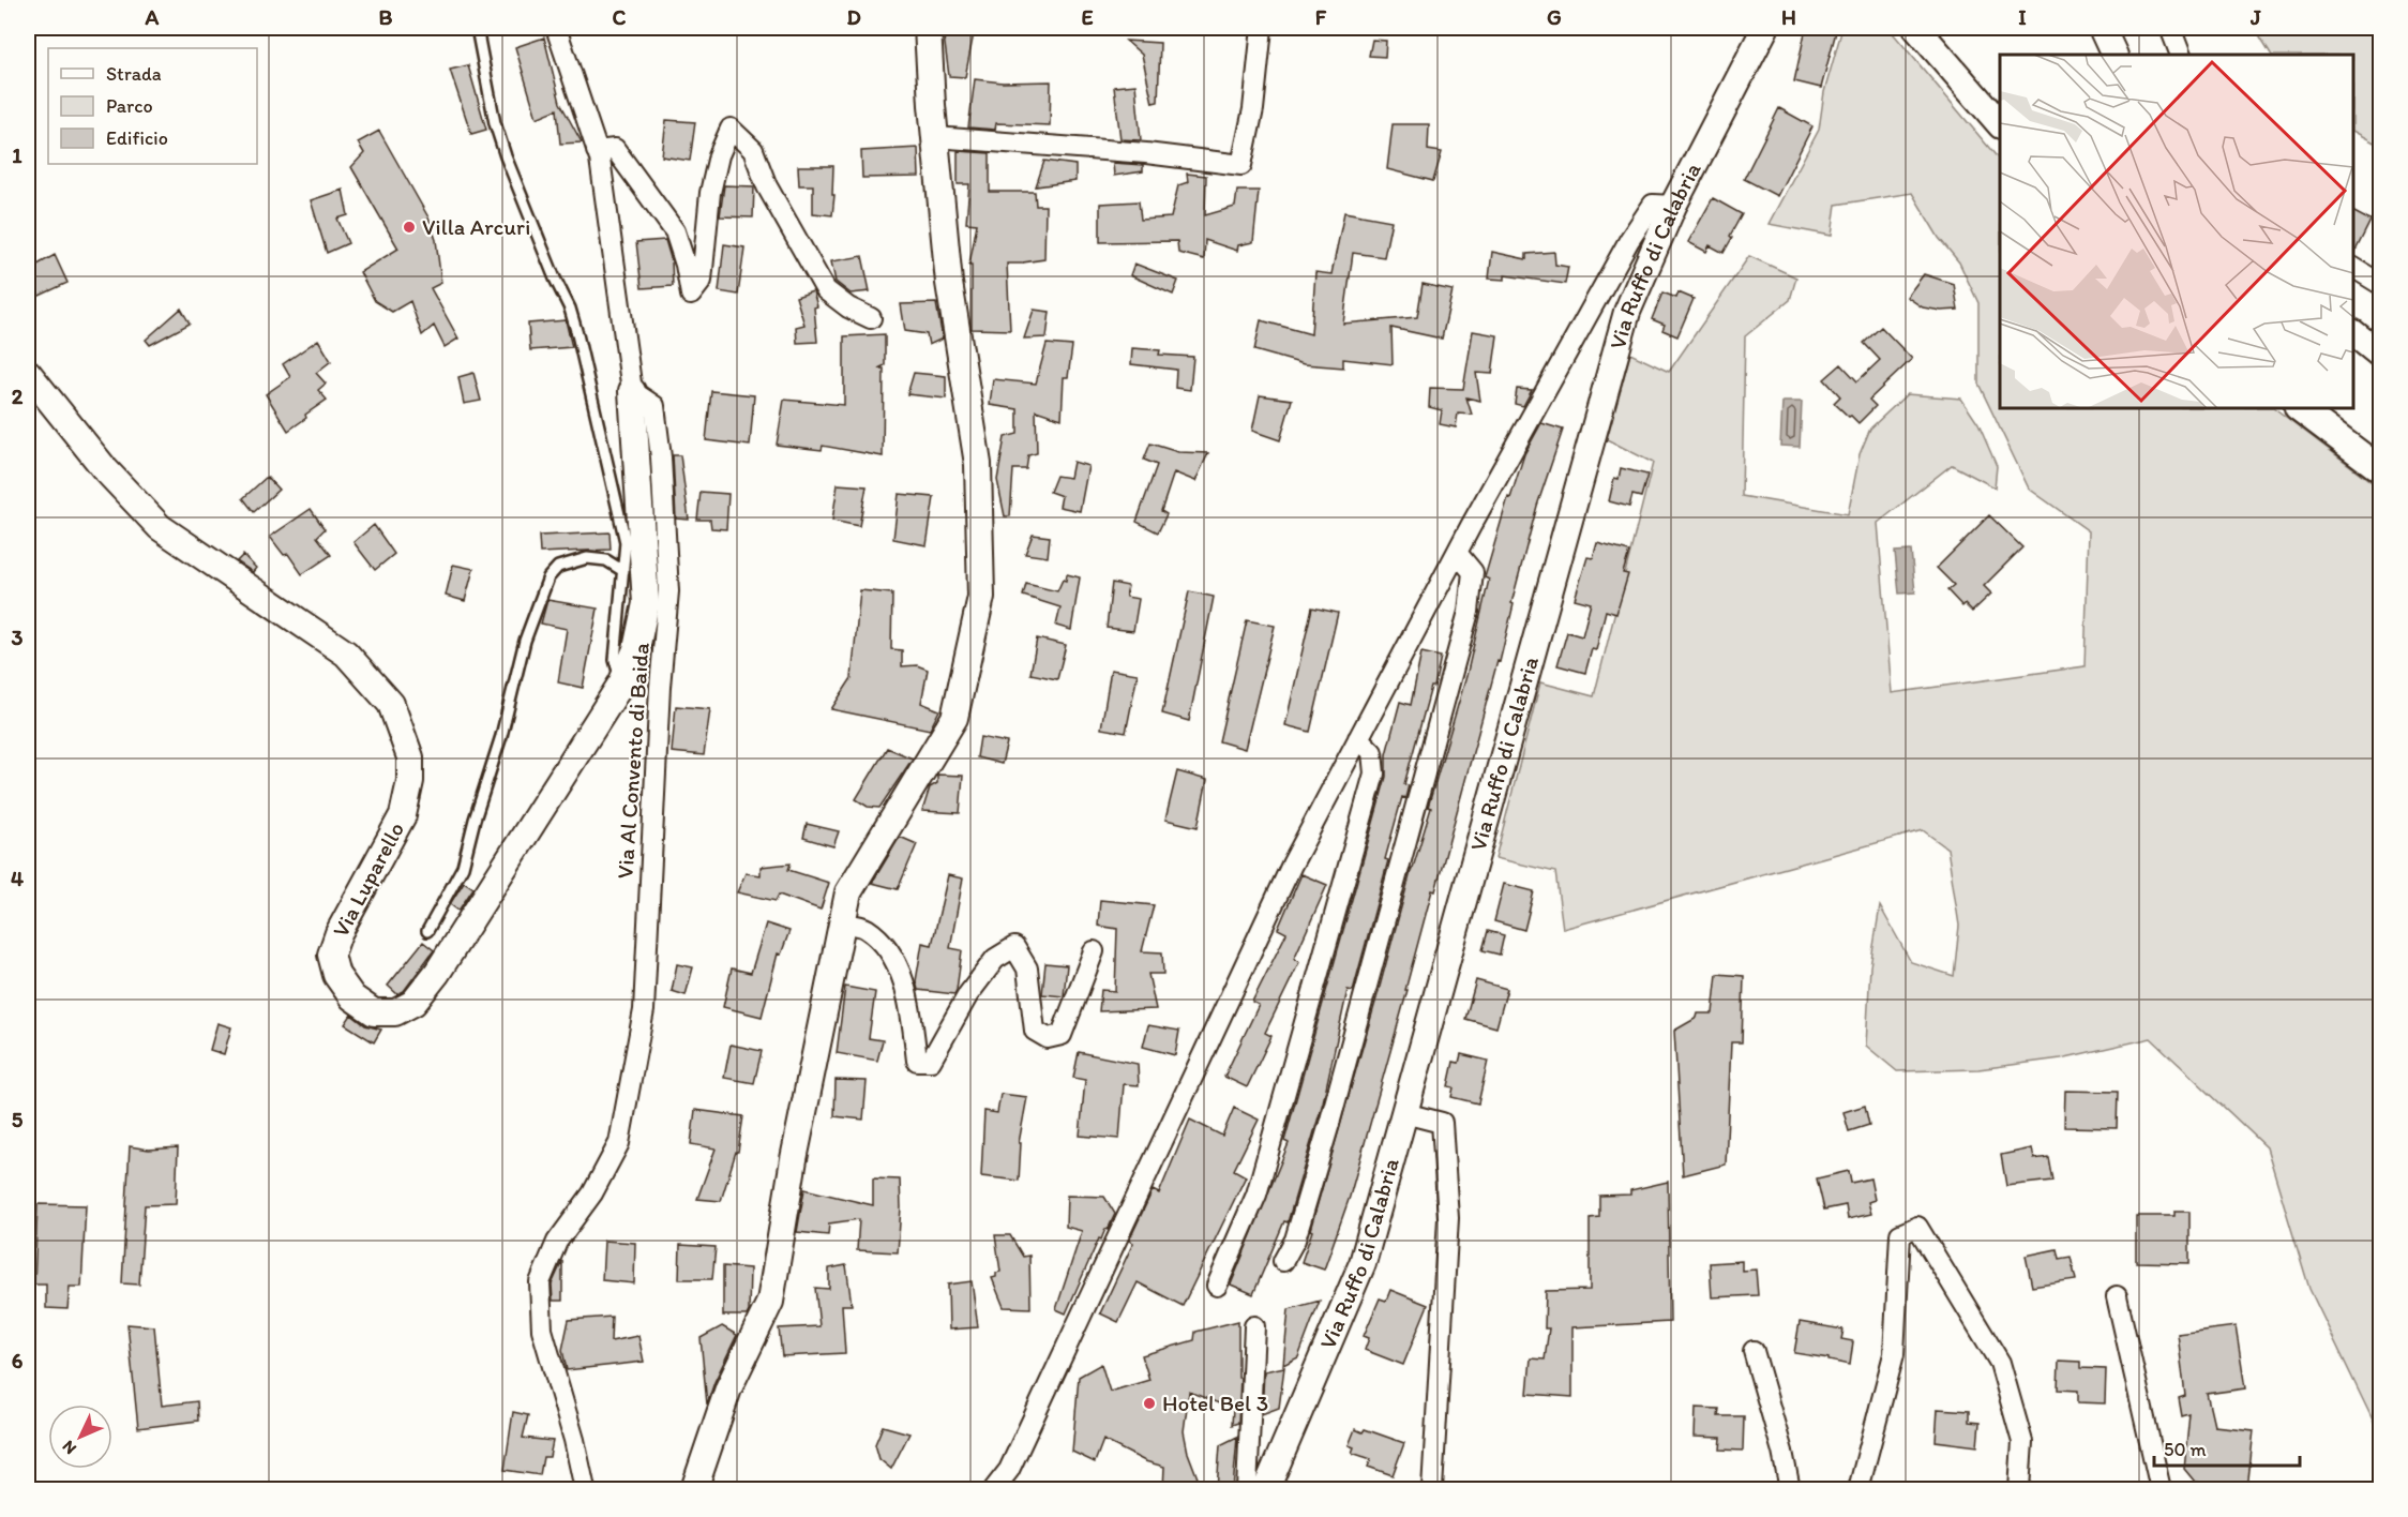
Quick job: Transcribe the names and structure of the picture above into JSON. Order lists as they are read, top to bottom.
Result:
{
  "streets": {
    "street": ["Via Ruffo di Calabria", "Via Al Convento di Baida", "Via Luparello"]
  },
  "crossings": [
    ["Via Al Convento di Baida", "Via Luparello"]
  ],
  "places": ["Villa Arcuri", "Hotel Bel 3"],
  "legend": ["Strada", "Parco", "Edificio"],
  "scale_bar": "50 m",
  "north": "bottom left",
  "grid": {
    "columns": [
      "A",
      "B",
      "C",
      "D",
      "E",
      "F",
      "G",
      "H",
      "I",
      "J"
    ],
    "rows": [
      "1",
      "2",
      "3",
      "4",
      "5",
      "6"
    ]
  }
}
